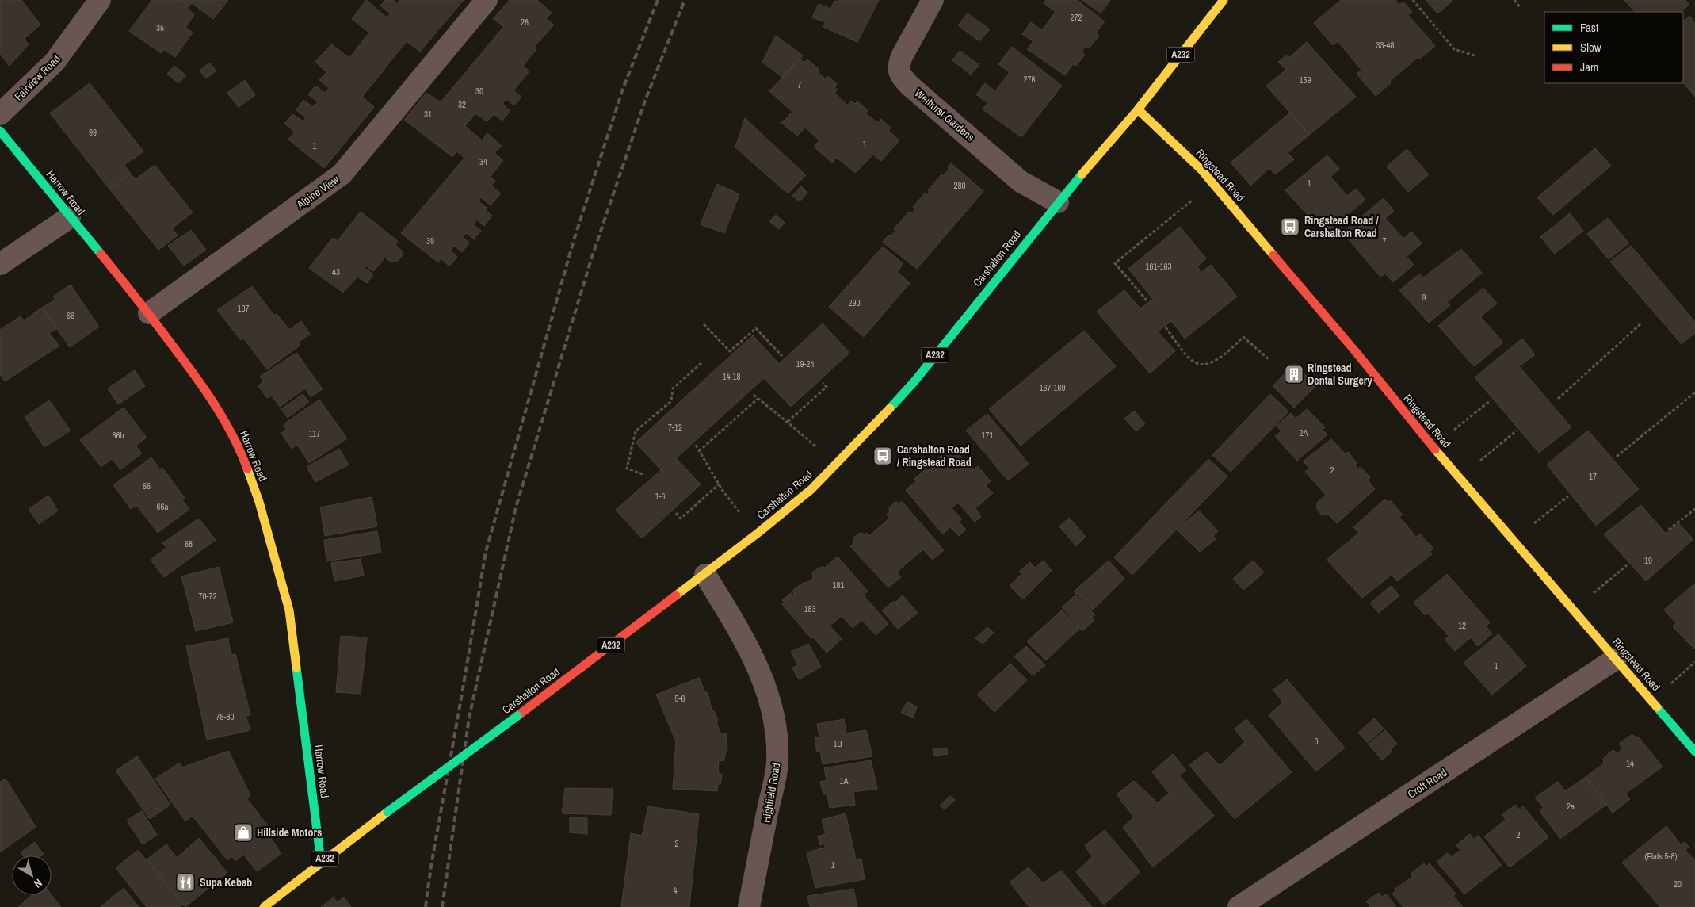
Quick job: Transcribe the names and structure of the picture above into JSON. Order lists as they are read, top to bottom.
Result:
{
  "streets": {
    "main road": [
      "A232",
      "Ringstead Road",
      "Harrow Road",
      "Carshalton Road"
    ],
    "street": [
      "Fairview Road",
      "Weihurst Gardens",
      "Alpine View",
      "Croft Road",
      "Highfield Road"
    ]
  },
  "crossings": [
    ["Weihurst Gardens", "Carshalton Road"],
    ["Ringstead Road", "Carshalton Road"],
    ["Ringstead Road", "Croft Road"],
    ["Alpine View", "Harrow Road"],
    ["Harrow Road", "Carshalton Road"],
    ["Carshalton Road", "Highfield Road"]
  ],
  "places": {
    "bus stop": ["Ringstead Road / Carshalton Road", "Carshalton Road / Ringstead Road"],
    "building": ["Ringstead Dental Surgery"],
    "shop": ["Hillside Motors"],
    "restaurant": ["Supa Kebab"]
  },
  "house_numbers": [
    "272",
    "26",
    "35",
    "33-48",
    "276",
    "159",
    "7",
    "30",
    "32",
    "31",
    "99",
    "1",
    "1",
    "34",
    "1",
    "280",
    "39",
    "7",
    "161-163",
    "43",
    "9",
    "290",
    "107",
    "66",
    "19-24",
    "14-18",
    "167-169",
    "7-12",
    "2A",
    "117",
    "66b",
    "171",
    "2",
    "17",
    "66",
    "1-6",
    "66a",
    "68",
    "19",
    "181",
    "70-72",
    "183",
    "12",
    "1",
    "5-6",
    "78-80",
    "3",
    "1B",
    "14",
    "1A",
    "2a",
    "2",
    "2",
    "(Flats 5-8)",
    "1",
    "20",
    "4"
  ],
  "legend": ["Fast", "Slow", "Jam"],
  "north": "bottom right"
}
